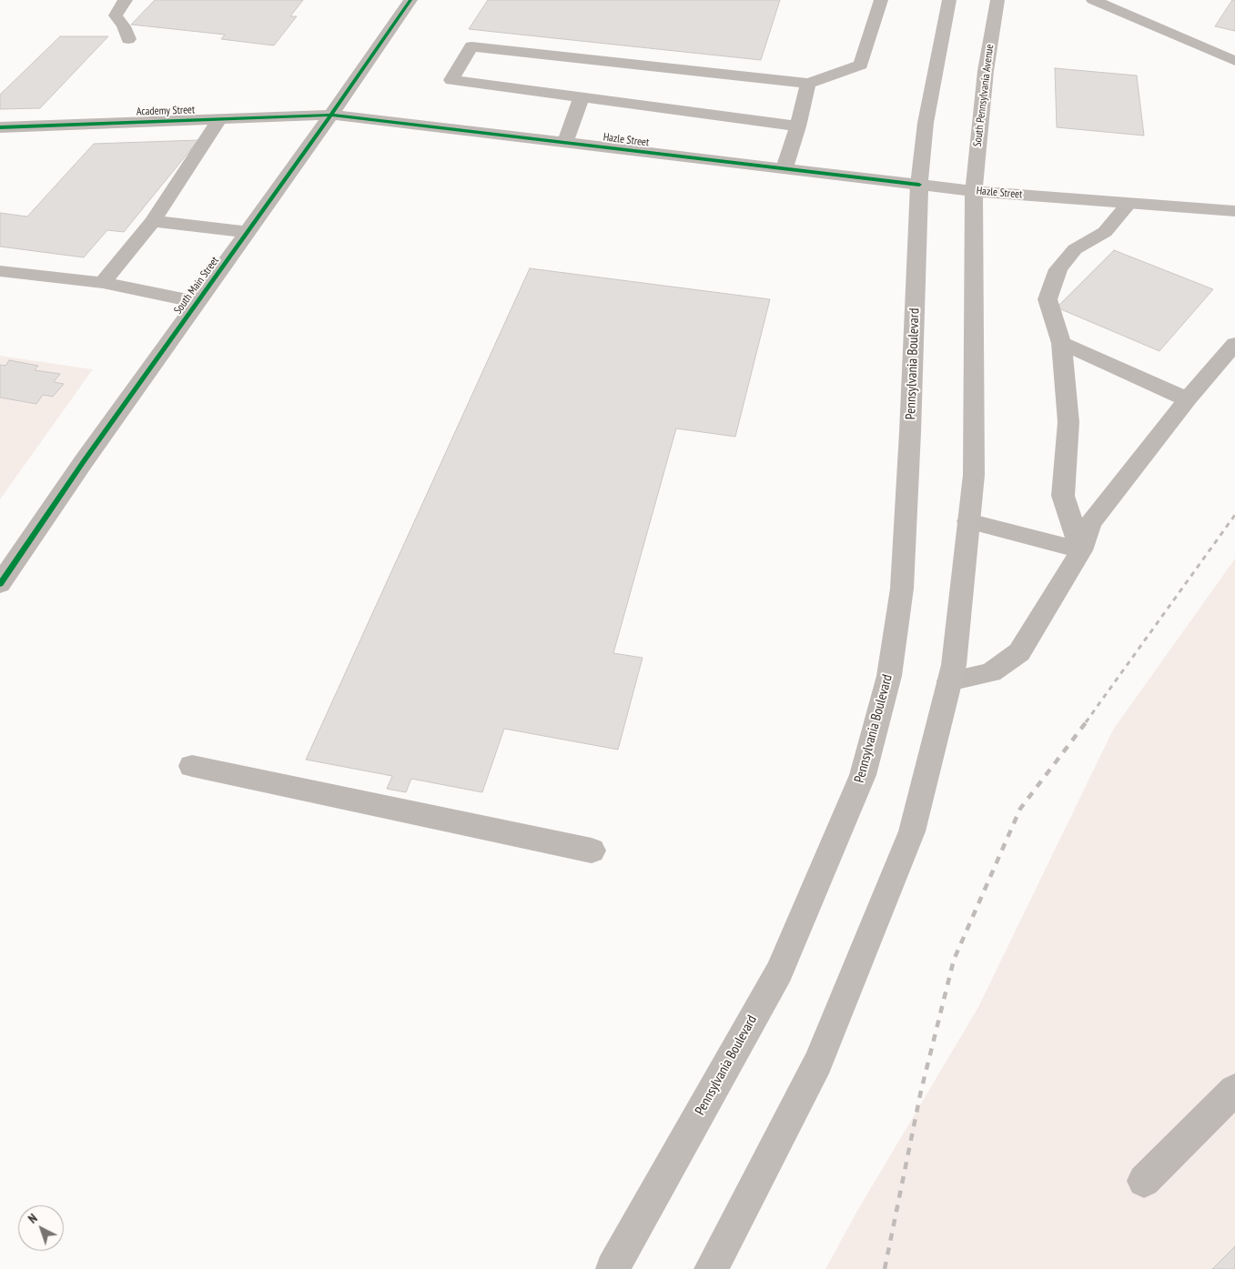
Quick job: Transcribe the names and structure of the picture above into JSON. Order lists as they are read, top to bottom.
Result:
{
  "streets": {
    "main road": ["South Pennsylvania Avenue", "Hazle Street", "Pennsylvania Boulevard"],
    "street": ["Academy Street", "South Main Street"]
  },
  "crossings": [
    ["South Pennsylvania Avenue", "Hazle Street"],
    ["Academy Street", "Hazle Street"],
    ["Academy Street", "South Main Street"],
    ["Hazle Street", "South Main Street"],
    ["Hazle Street", "Pennsylvania Boulevard"]
  ],
  "north": "top left"
}
